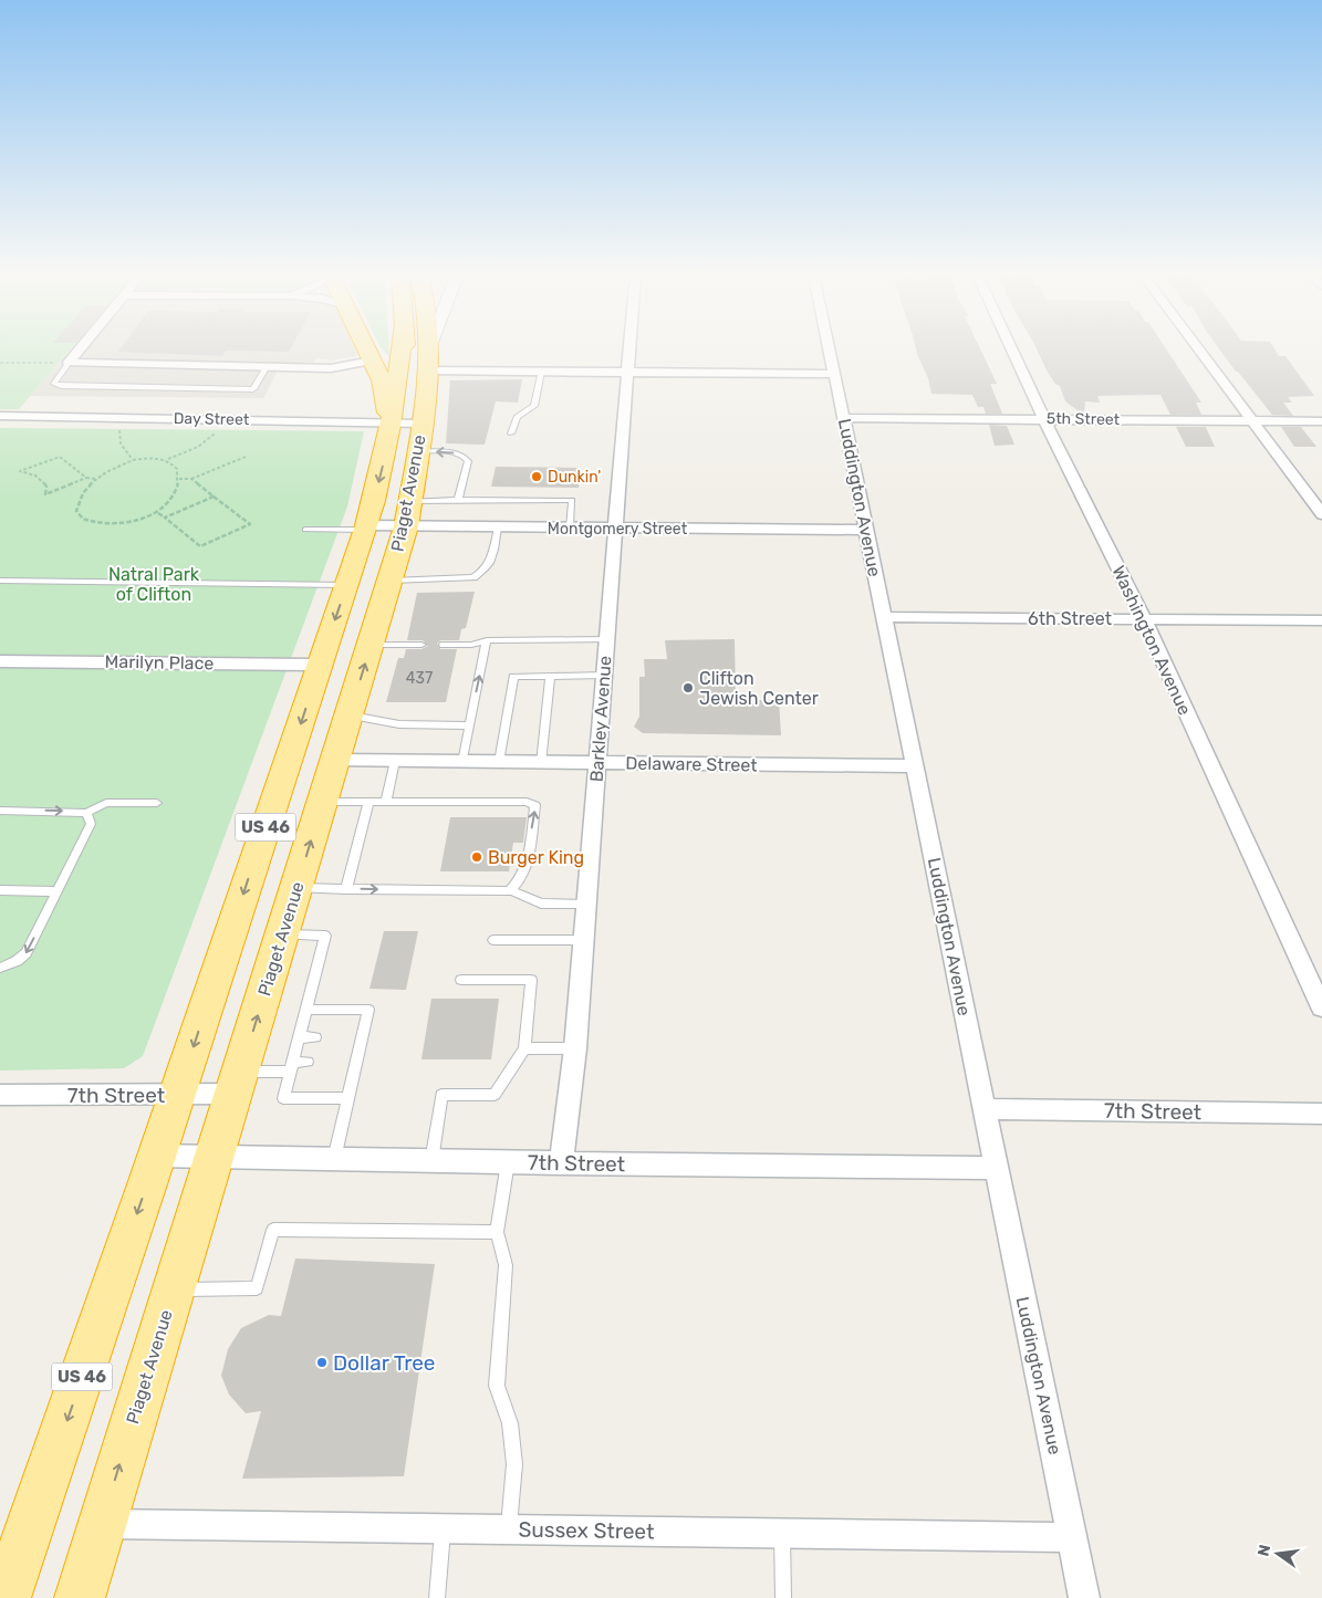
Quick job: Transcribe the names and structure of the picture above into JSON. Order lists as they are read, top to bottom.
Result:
{
  "streets": {
    "highway": ["Piaget Avenue", "US 46"],
    "street": [
      "Day Street",
      "5th Street",
      "Luddington Avenue",
      "Montgomery Street",
      "6th Street",
      "Washington Avenue",
      "Marilyn Place",
      "Barkley Avenue",
      "Delaware Street",
      "7th Street",
      "Sussex Street"
    ]
  },
  "crossings": [
    ["Day Street", "Piaget Avenue"],
    ["5th Street", "Luddington Avenue"],
    ["5th Street", "Washington Avenue"],
    ["Piaget Avenue", "Montgomery Street"],
    ["Piaget Avenue", "Marilyn Place"],
    ["Piaget Avenue", "Delaware Street"],
    ["Piaget Avenue", "7th Street"],
    ["Piaget Avenue", "Sussex Street"],
    ["Luddington Avenue", "Montgomery Street"],
    ["Luddington Avenue", "6th Street"],
    ["Luddington Avenue", "Delaware Street"],
    ["Luddington Avenue", "7th Street"],
    ["Luddington Avenue", "Sussex Street"],
    ["Montgomery Street", "Barkley Avenue"],
    ["6th Street", "Washington Avenue"],
    ["Barkley Avenue", "Delaware Street"],
    ["Barkley Avenue", "7th Street"]
  ],
  "parks": ["Natral Park of Clifton"],
  "places": [
    "Dunkin'",
    "Clifton Jewish Center",
    "Burger King",
    "Dollar Tree"
  ],
  "house_numbers": ["437"],
  "north": "left"
}
